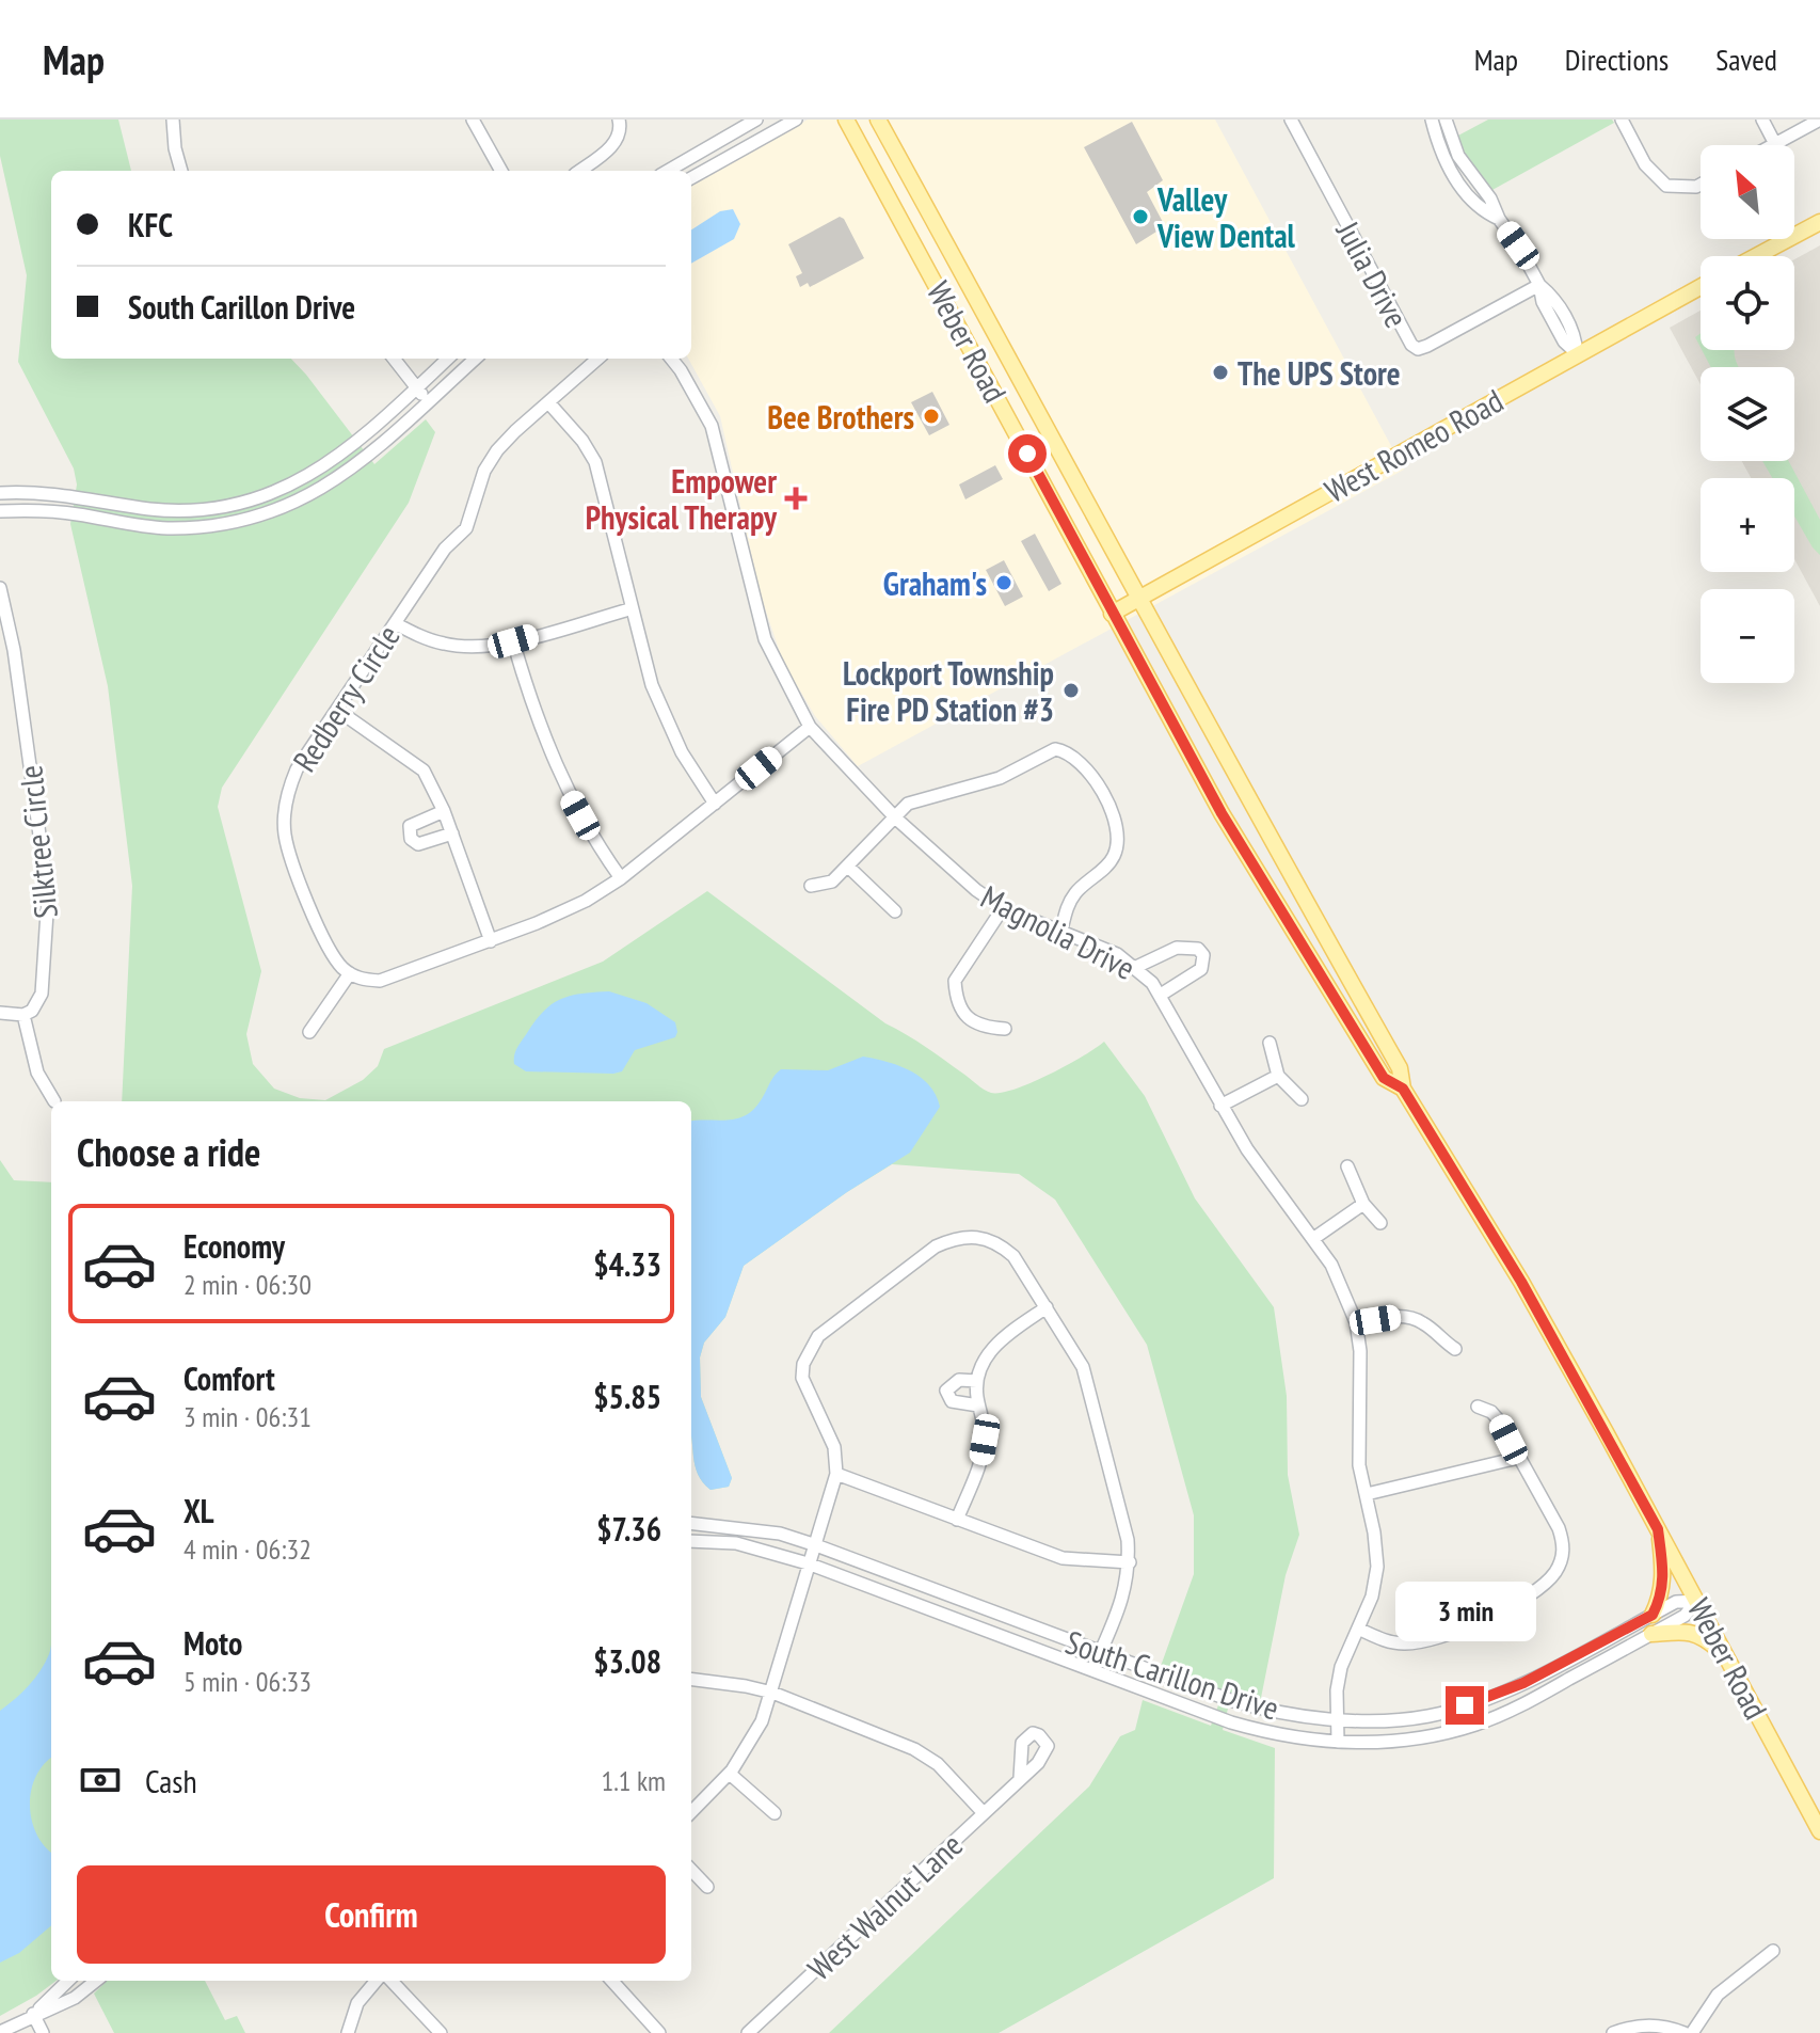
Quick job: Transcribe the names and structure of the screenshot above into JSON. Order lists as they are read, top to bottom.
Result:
{
  "streets": {
    "main road": ["Weber Road", "West Romeo Road"],
    "street": [
      "Julia Drive",
      "Redberry Circle",
      "Silktree Circle",
      "Magnolia Drive",
      "South Carillon Drive",
      "West Walnut Lane"
    ]
  },
  "crossings": [
    ["Weber Road", "West Romeo Road"],
    ["Weber Road", "South Carillon Drive"],
    ["Magnolia Drive", "South Carillon Drive"]
  ],
  "places": {
    "other": [
      "Valley View Dental",
      "The UPS Store",
      "Bee Brothers",
      "Graham's",
      "Lockport Township Fire PD Station #3"
    ],
    "health": ["Empower Physical Therapy"]
  },
  "north": "top left",
  "page": {
    "header": "Map",
    "nav": ["Map", "Directions", "Saved"],
    "map_buttons": ["+", "−"],
    "banner": ["KFC", "South Carillon Drive"],
    "heading": "Choose a ride",
    "list": [
      {
        "name": "Economy",
        "note": "2 min · 06:30",
        "value": "$4.33"
      },
      {
        "name": "Comfort",
        "note": "3 min · 06:31",
        "value": "$5.85"
      },
      {
        "name": "XL",
        "note": "4 min · 06:32",
        "value": "$7.36"
      },
      {
        "name": "Moto",
        "note": "5 min · 06:33",
        "value": "$3.08"
      }
    ],
    "bubble": "3 min",
    "pay": ["Cash", "1.1 km"],
    "buttons": "Confirm"
  }
}
